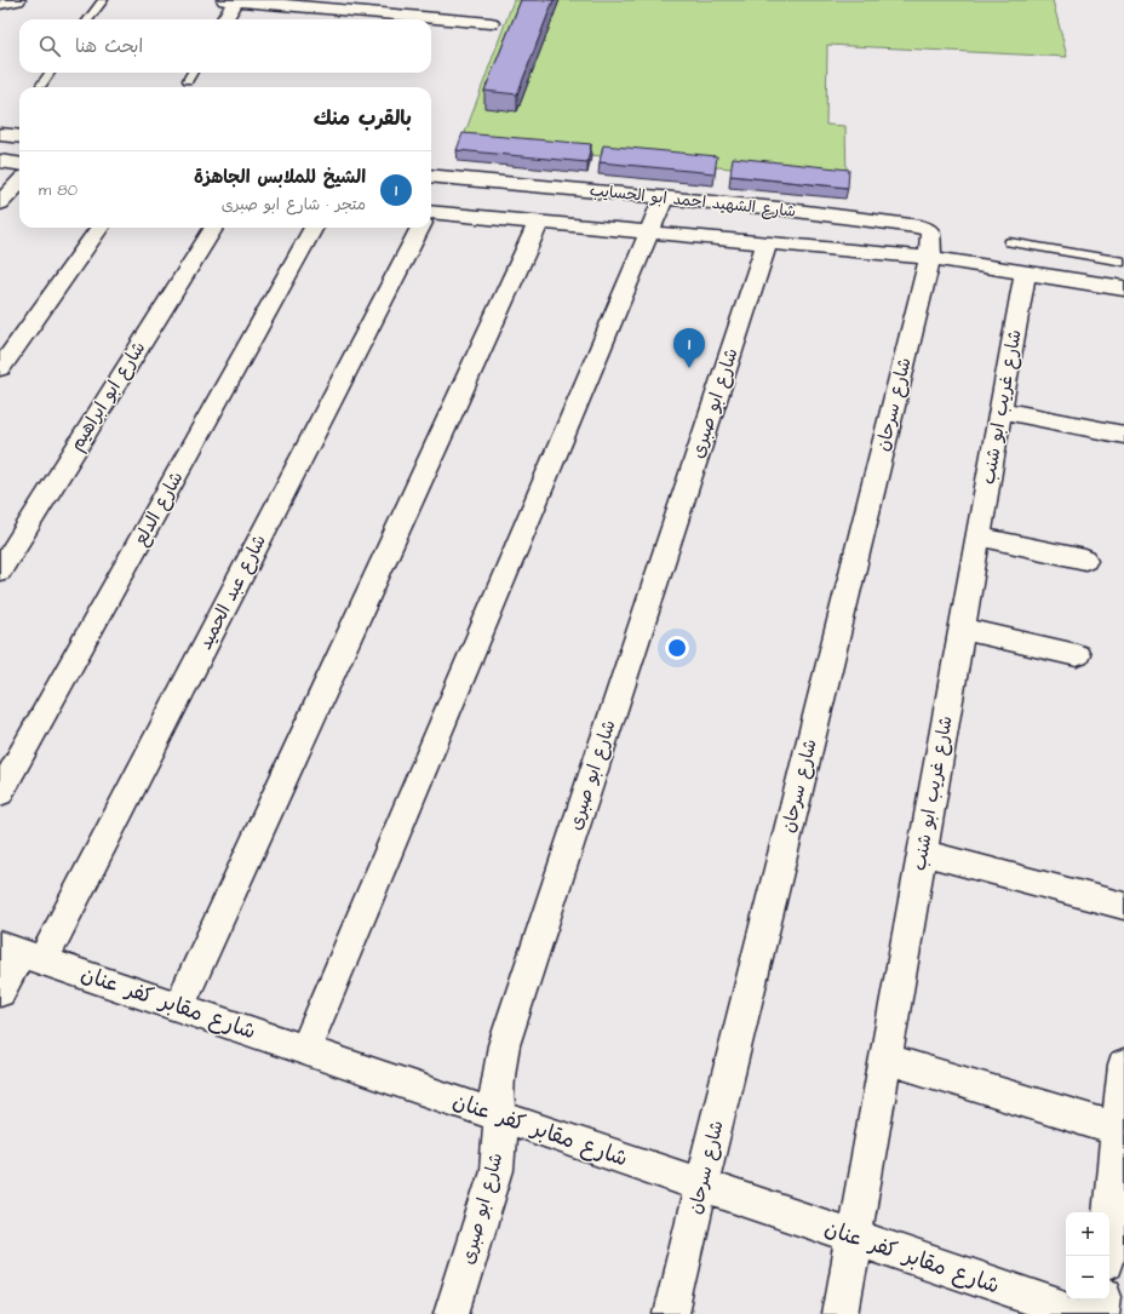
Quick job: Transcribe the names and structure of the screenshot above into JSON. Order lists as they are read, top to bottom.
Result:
{
  "streets": {
    "street": [
      "شارع الشهيد احمد ابو الحسايب",
      "شارع ابو ابراهيم",
      "شارع ابو صبرى",
      "شارع سرحان",
      "شارع غريب ابو شنب",
      "شارع الدلع",
      "شارع عبد الحميد",
      "شارع مقابر كفر عنان"
    ]
  },
  "crossings": [
    ["شارع الشهيد احمد ابو الحسايب", "شارع ابو صبرى"],
    ["شارع الشهيد احمد ابو الحسايب", "شارع سرحان"],
    ["شارع الشهيد احمد ابو الحسايب", "شارع غريب ابو شنب"],
    ["شارع ابو صبرى", "شارع مقابر كفر عنان"],
    ["شارع سرحان", "شارع مقابر كفر عنان"],
    ["شارع غريب ابو شنب", "شارع مقابر كفر عنان"],
    ["شارع عبد الحميد", "شارع مقابر كفر عنان"]
  ],
  "page": {
    "search": "ابحث هنا",
    "heading": "بالقرب منك",
    "list": [
      {
        "mark": "1",
        "name": "الشيخ للملابس الجاهزة",
        "note": "متجر · شارع ابو صبرى",
        "value": "80 m"
      }
    ],
    "pins": "1",
    "map_buttons": ["+", "−"]
  }
}
